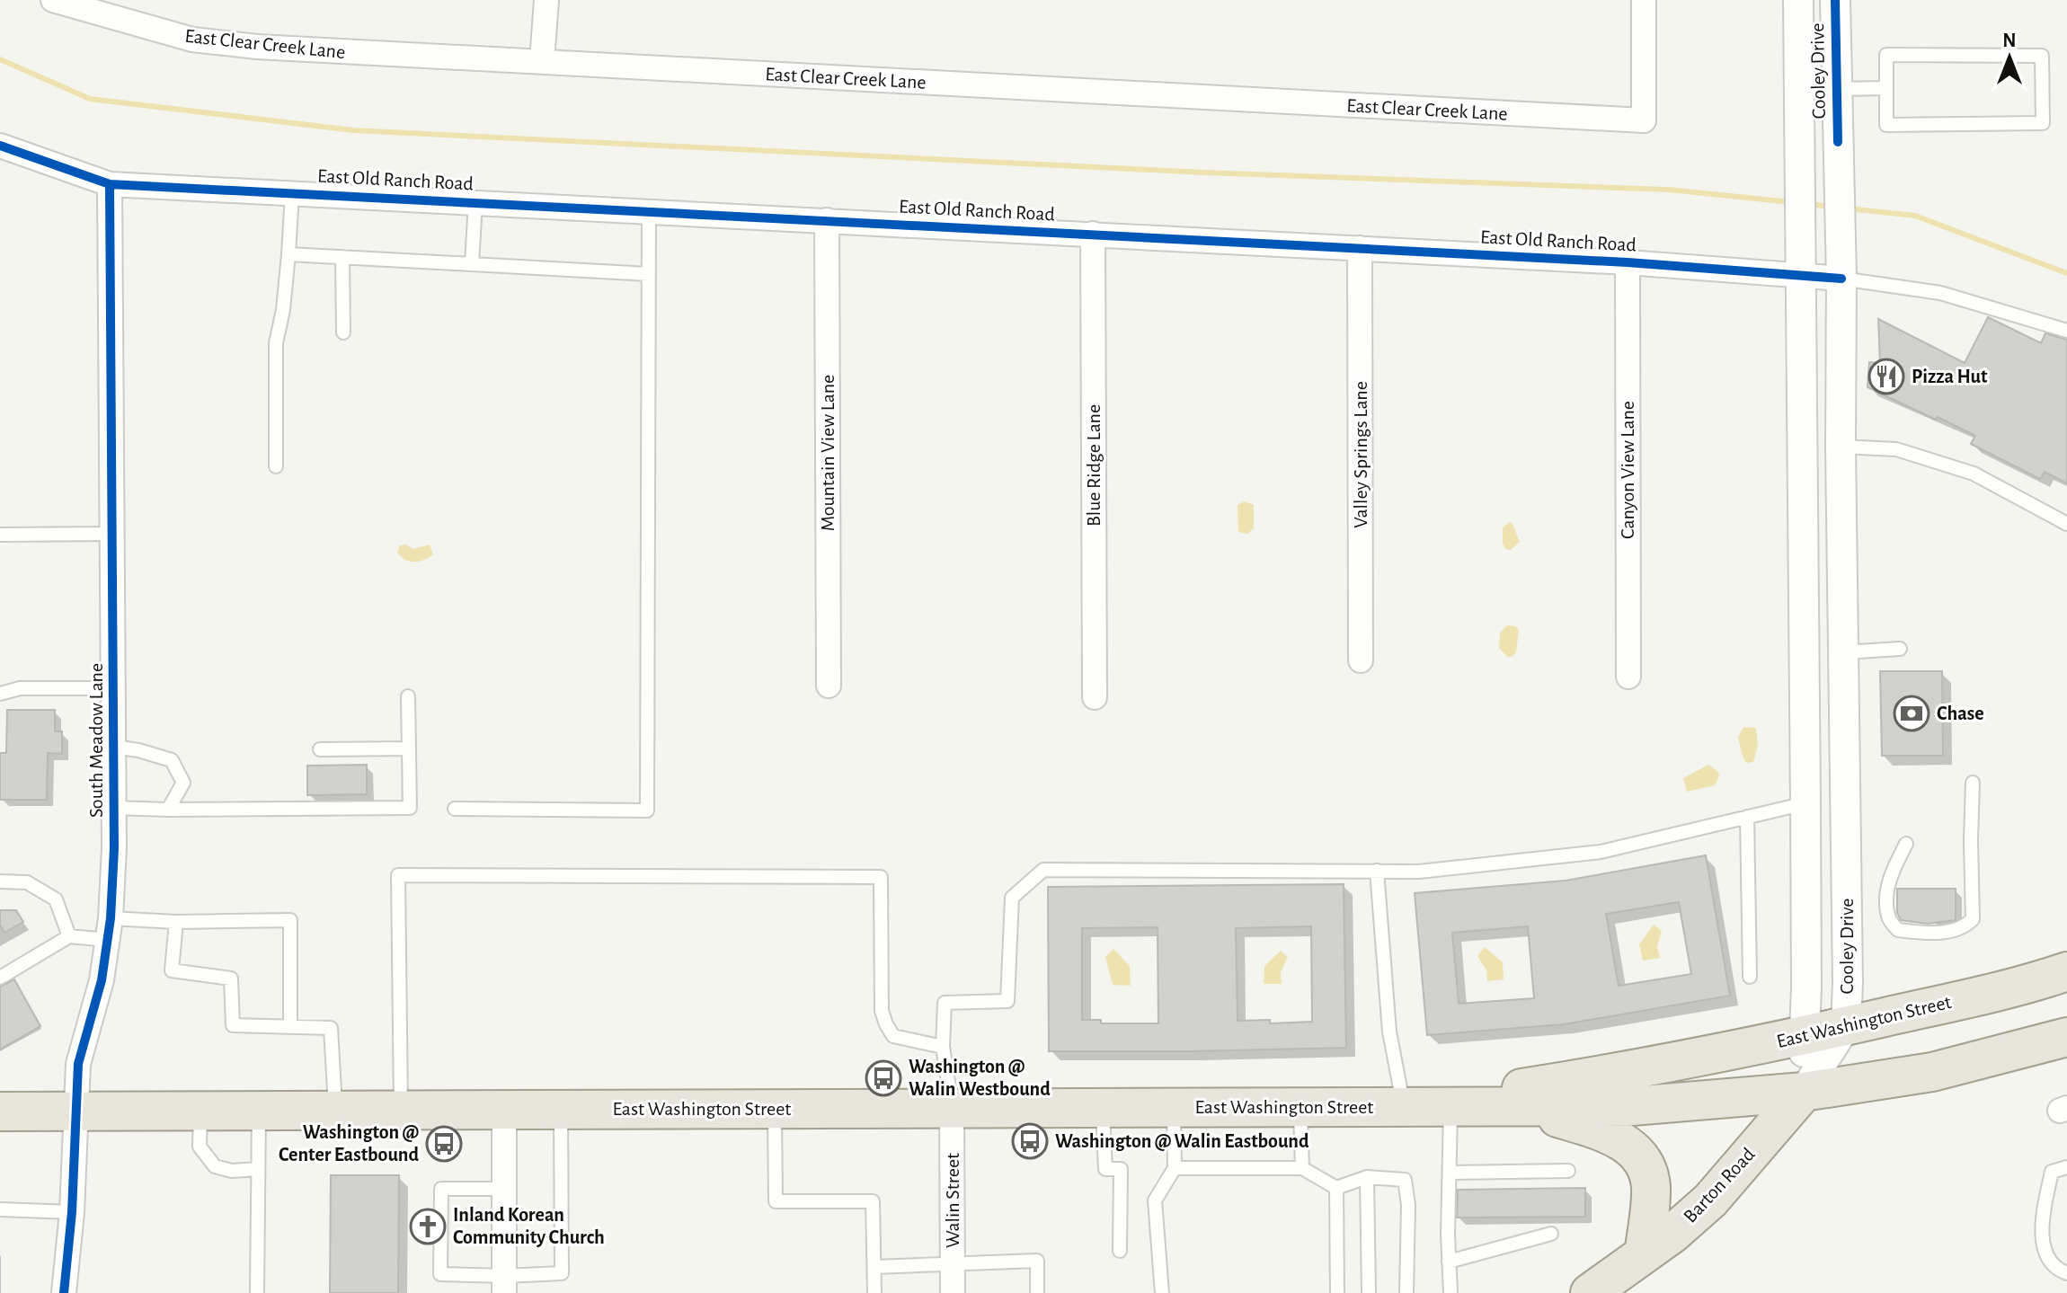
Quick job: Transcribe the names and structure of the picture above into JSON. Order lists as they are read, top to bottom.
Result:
{
  "streets": {
    "main road": ["East Washington Street", "Barton Road"],
    "street": [
      "East Clear Creek Lane",
      "Cooley Drive",
      "East Old Ranch Road",
      "Mountain View Lane",
      "Valley Springs Lane",
      "Blue Ridge Lane",
      "Canyon View Lane",
      "South Meadow Lane",
      "Walin Street"
    ]
  },
  "crossings": [
    ["Cooley Drive", "East Old Ranch Road"],
    ["Cooley Drive", "East Washington Street"],
    ["Cooley Drive", "Barton Road"],
    ["East Old Ranch Road", "Mountain View Lane"],
    ["East Old Ranch Road", "Valley Springs Lane"],
    ["East Old Ranch Road", "Blue Ridge Lane"],
    ["East Old Ranch Road", "Canyon View Lane"],
    ["East Old Ranch Road", "South Meadow Lane"],
    ["South Meadow Lane", "East Washington Street"],
    ["East Washington Street", "Barton Road"],
    ["East Washington Street", "Walin Street"]
  ],
  "places": {
    "restaurant": ["Pizza Hut"],
    "bank": ["Chase"],
    "bus stop": ["Washington @ Walin Westbound", "Washington @ Walin Eastbound", "Washington @ Center Eastbound"],
    "church": ["Inland Korean Community Church"]
  },
  "north": "top"
}
